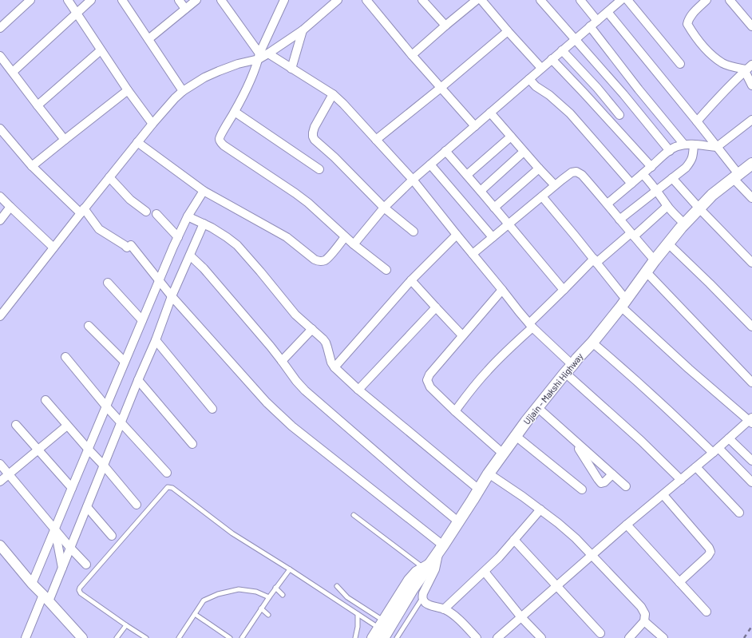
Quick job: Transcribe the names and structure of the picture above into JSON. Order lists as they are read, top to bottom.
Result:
{
  "streets": {
    "main road": ["Ujjain - Makshi Highway"]
  }
}
